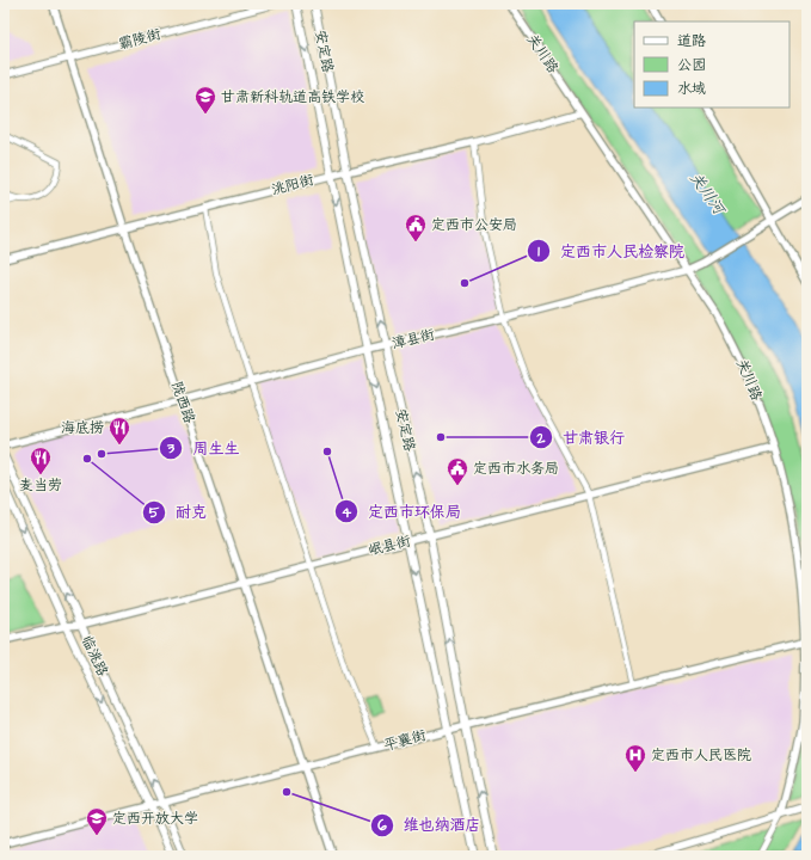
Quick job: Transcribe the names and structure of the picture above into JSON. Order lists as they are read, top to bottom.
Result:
{
  "streets": {
    "main road": ["安定路", "临洮路"],
    "street": [
      "霸陵街",
      "关川路",
      "洮阳街",
      "漳县街",
      "陇西路",
      "岷县街",
      "平襄街"
    ]
  },
  "crossings": [
    ["霸陵街", "陇西路"],
    ["安定路", "洮阳街"],
    ["安定路", "漳县街"],
    ["安定路", "岷县街"],
    ["安定路", "平襄街"],
    ["关川路", "洮阳街"],
    ["关川路", "漳县街"],
    ["关川路", "岷县街"],
    ["关川路", "平襄街"],
    ["洮阳街", "陇西路"],
    ["漳县街", "陇西路"],
    ["陇西路", "岷县街"],
    ["陇西路", "平襄街"],
    ["岷县街", "临洮路"],
    ["临洮路", "平襄街"]
  ],
  "water": ["关川河"],
  "places": {
    "school or university": ["甘肃新科轨道高铁学校", "定西开放大学"],
    "public building": ["定西市公安局", "定西市水务局"],
    "other": [
      "定西市人民检察院",
      "甘肃银行",
      "定西市环保局",
      "周生生",
      "耐克",
      "维也纳酒店"
    ],
    "restaurant": ["海底捞", "麦当劳"],
    "hospital": ["定西市人民医院"]
  },
  "legend": ["道路", "公园", "水域"]
}
